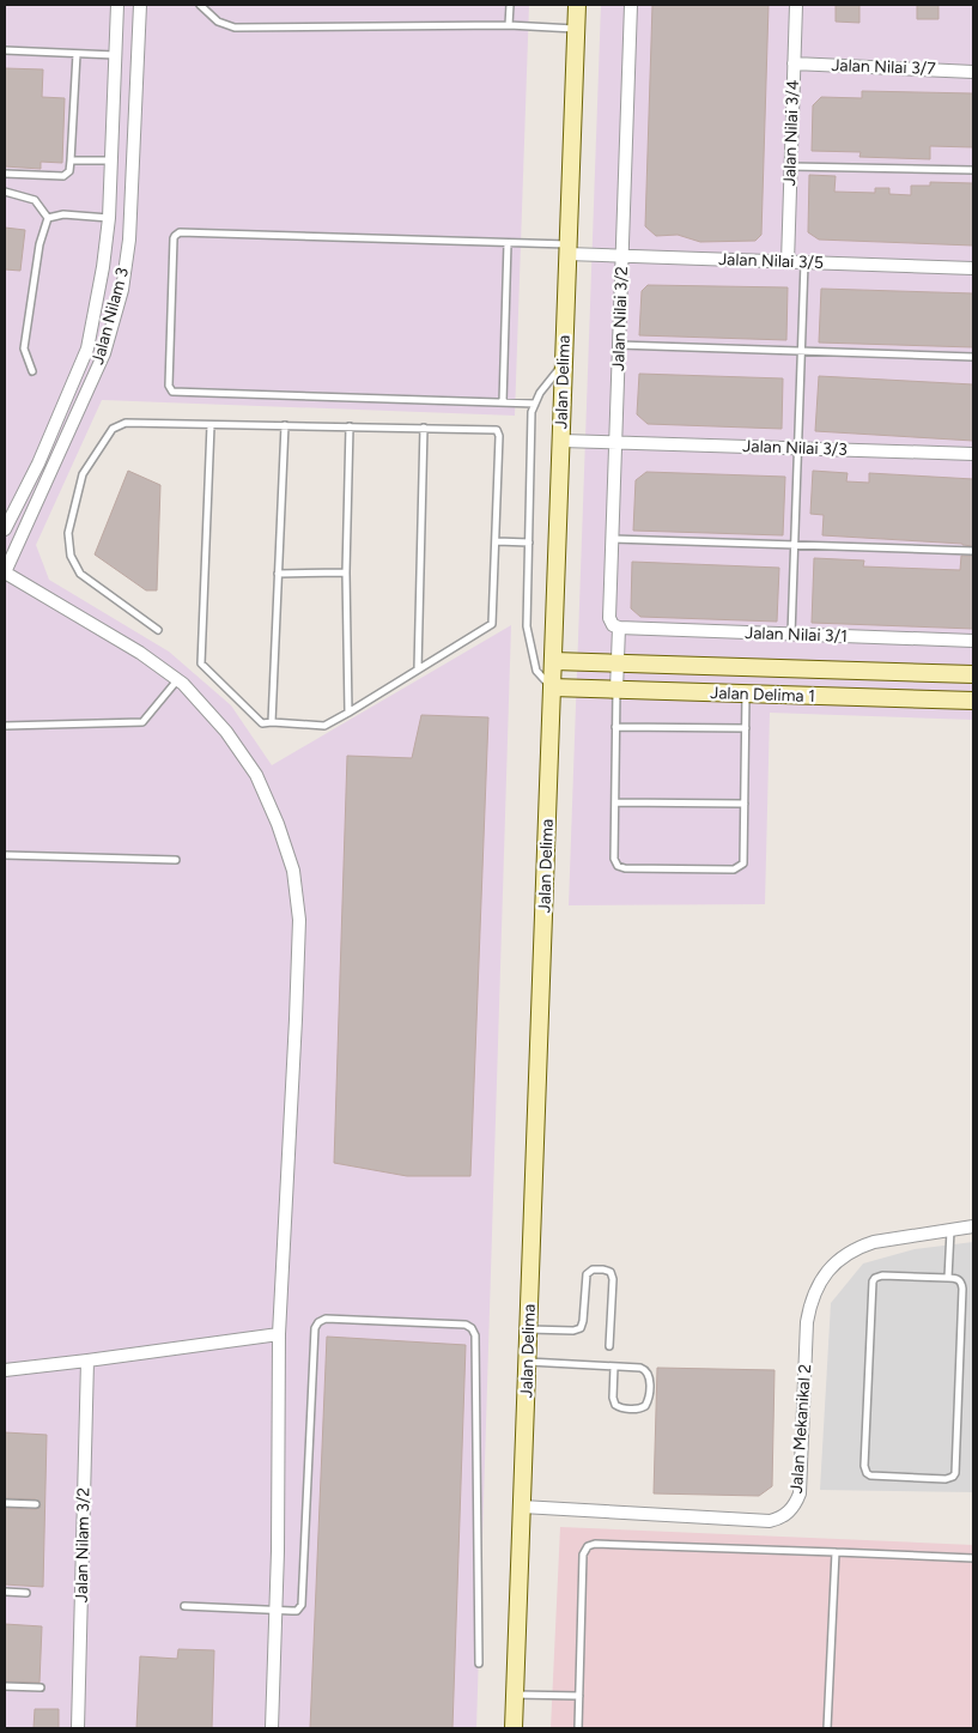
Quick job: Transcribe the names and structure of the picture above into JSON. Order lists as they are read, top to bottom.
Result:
{
  "streets": {
    "street": [
      "Jalan Nilai 3/7",
      "Jalan Nilai 3/4",
      "Jalan Nilai 3/5",
      "Jalan Nilam 3",
      "Jalan Nilai 3/2",
      "Jalan Delima",
      "Jalan Nilai 3/3",
      "Jalan Nilai 3/1",
      "Jalan Delima 1",
      "Jalan Mekanikal 2",
      "Jalan Nilam 3/2"
    ]
  },
  "crossings": [
    ["Jalan Nilai 3/7", "Jalan Nilai 3/4"],
    ["Jalan Nilai 3/4", "Jalan Nilai 3/5"],
    ["Jalan Nilai 3/5", "Jalan Nilai 3/2"],
    ["Jalan Nilai 3/5", "Jalan Delima"],
    ["Jalan Nilai 3/2", "Jalan Nilai 3/3"],
    ["Jalan Nilai 3/2", "Jalan Nilai 3/1"],
    ["Jalan Delima", "Jalan Nilai 3/3"],
    ["Jalan Delima", "Jalan Delima 1"],
    ["Jalan Delima", "Jalan Mekanikal 2"]
  ]
}
